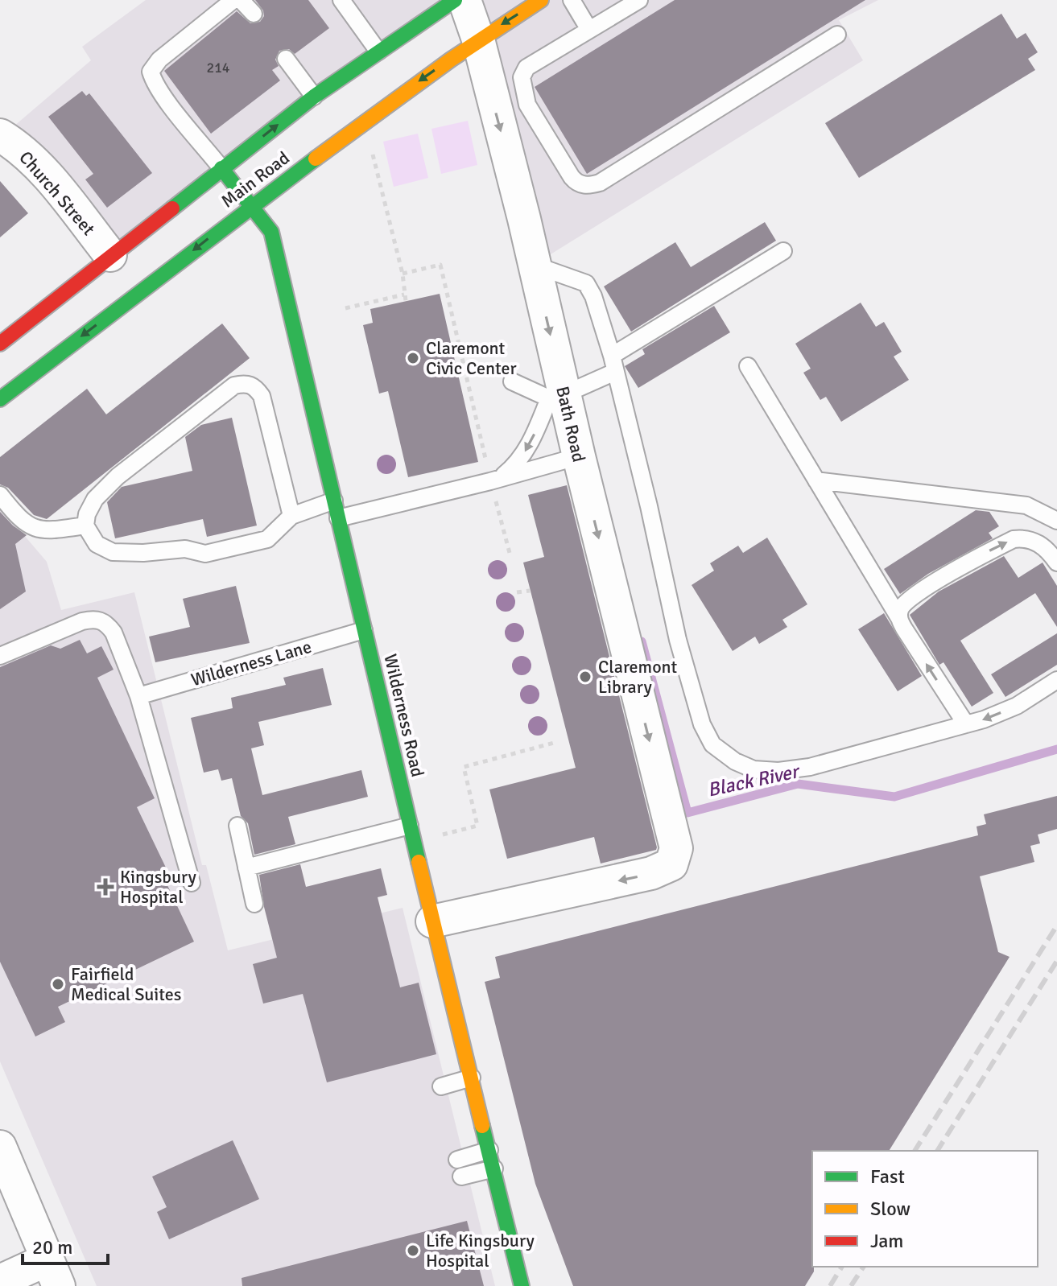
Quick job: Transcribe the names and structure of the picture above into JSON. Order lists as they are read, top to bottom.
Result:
{
  "streets": {
    "main road": ["Main Road", "Wilderness Road"],
    "street": ["Church Street", "Bath Road"],
    "lane": ["Wilderness Lane"]
  },
  "crossings": [
    ["Main Road", "Church Street"],
    ["Main Road", "Bath Road"],
    ["Main Road", "Wilderness Road"],
    ["Bath Road", "Wilderness Road"],
    ["Wilderness Lane", "Wilderness Road"]
  ],
  "water": ["Black River"],
  "places": {
    "other": [
      "Claremont Civic Center",
      "Claremont Library",
      "Fairfield Medical Suites",
      "Life Kingsbury Hospital"
    ],
    "health": ["Kingsbury Hospital"]
  },
  "house_numbers": ["214"],
  "legend": ["Fast", "Slow", "Jam"],
  "scale_bar": "20 m"
}
